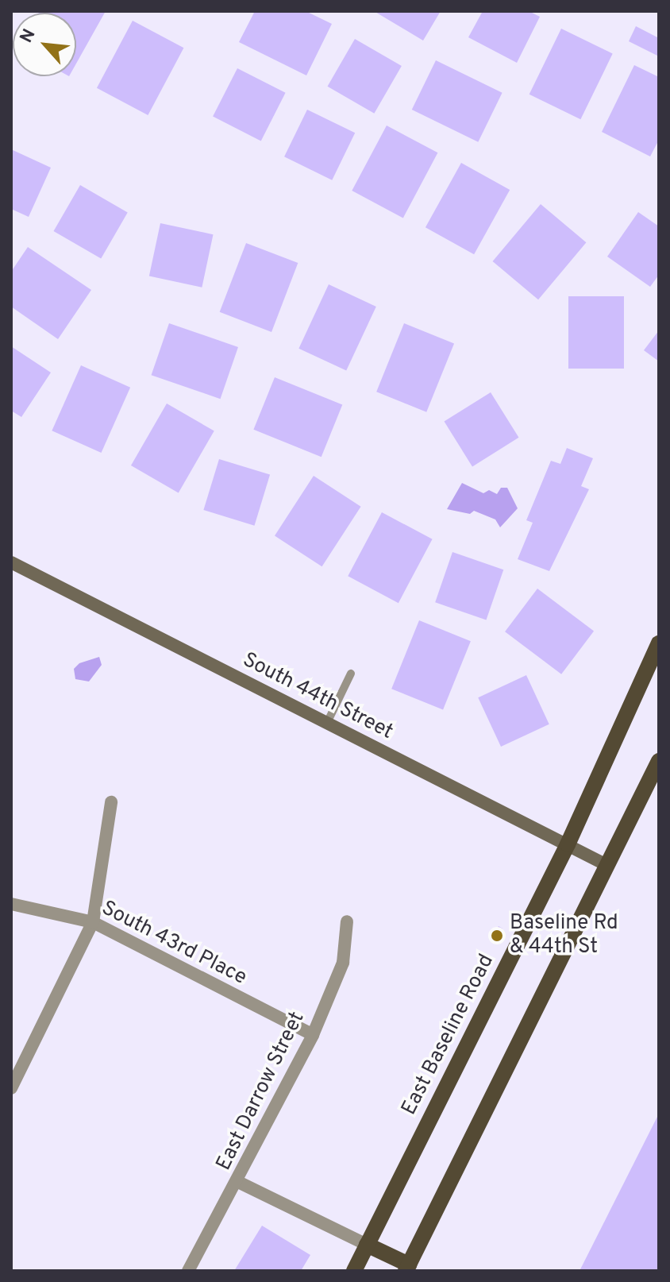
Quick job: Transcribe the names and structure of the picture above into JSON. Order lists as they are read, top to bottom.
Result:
{
  "streets": {
    "main road": ["East Baseline Road"],
    "street": ["South 44th Street", "South 43rd Place", "East Darrow Street"]
  },
  "crossings": [
    ["South 44th Street", "East Baseline Road"],
    ["South 43rd Place", "East Darrow Street"]
  ],
  "places": ["Baseline Rd & 44th St"],
  "north": "top left"
}
